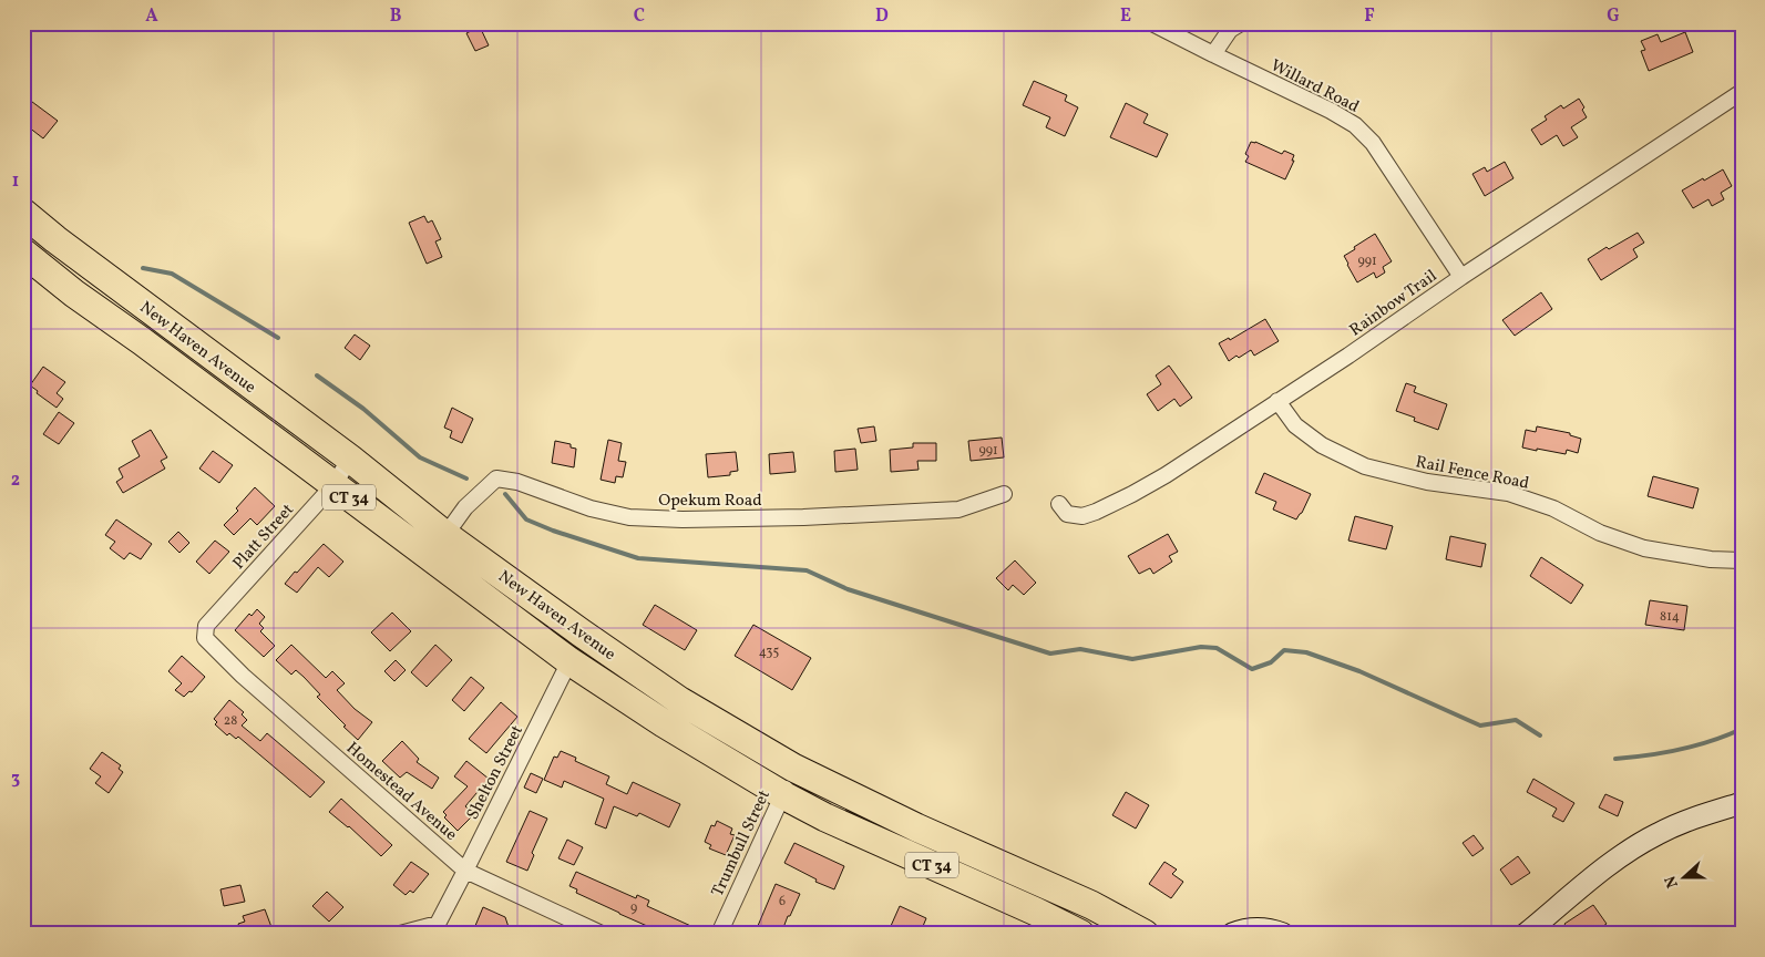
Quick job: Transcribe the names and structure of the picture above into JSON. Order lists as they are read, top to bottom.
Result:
{
  "streets": {
    "highway": ["New Haven Avenue", "CT 34"],
    "street": [
      "Willard Road",
      "Rainbow Trail",
      "Rail Fence Road",
      "Opekum Road",
      "Platt Street",
      "Shelton Street",
      "Homestead Avenue",
      "Trumbull Street"
    ]
  },
  "crossings": [
    ["Willard Road", "Rainbow Trail"],
    ["Rainbow Trail", "Rail Fence Road"],
    ["New Haven Avenue", "Opekum Road"],
    ["New Haven Avenue", "Platt Street"],
    ["New Haven Avenue", "Shelton Street"],
    ["New Haven Avenue", "Trumbull Street"],
    ["Platt Street", "Homestead Avenue"],
    ["Shelton Street", "Homestead Avenue"]
  ],
  "house_numbers": [
    "991",
    "991",
    "814",
    "435",
    "28",
    "6",
    "9"
  ],
  "north": "left",
  "grid": {
    "columns": [
      "A",
      "B",
      "C",
      "D",
      "E",
      "F",
      "G"
    ],
    "rows": ["1", "2", "3"]
  }
}
